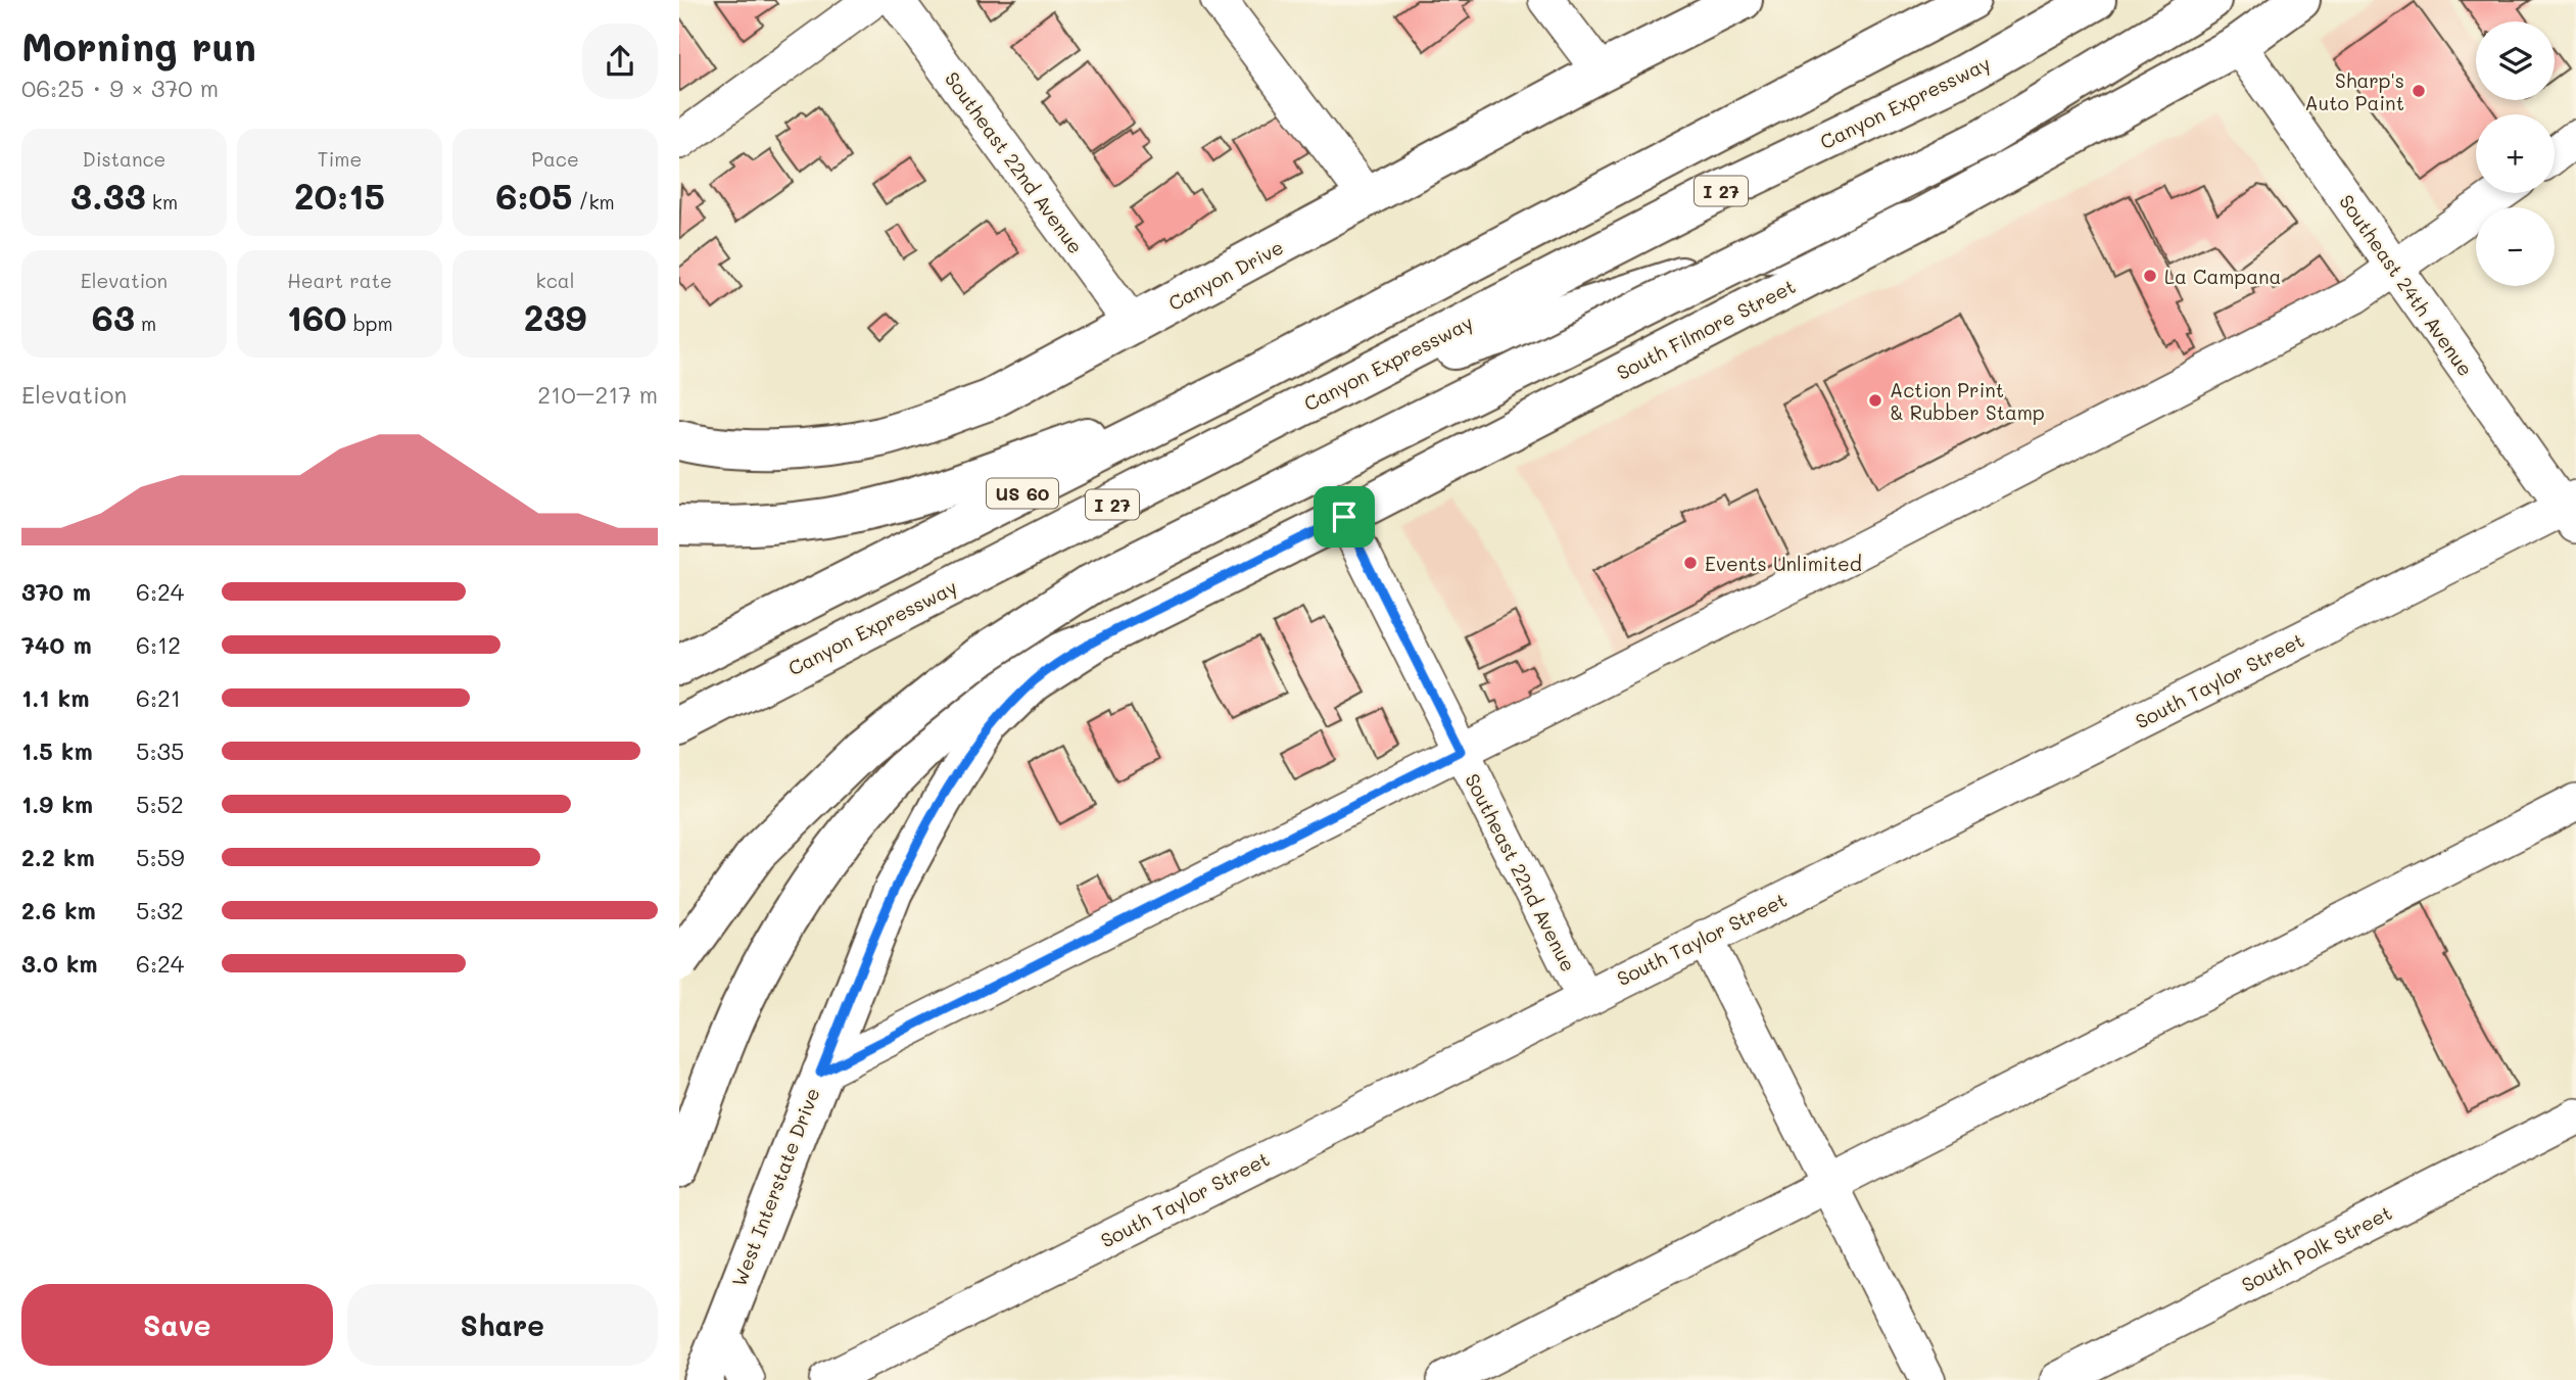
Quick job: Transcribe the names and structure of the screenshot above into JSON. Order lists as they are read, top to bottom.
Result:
{
  "streets": {
    "main road": [
      "Canyon Expressway",
      "I 27",
      "Canyon Drive",
      "South Filmore Street",
      "US 60",
      "West Interstate Drive"
    ],
    "street": [
      "Southeast 22nd Avenue",
      "Southeast 24th Avenue",
      "South Taylor Street",
      "South Polk Street"
    ]
  },
  "crossings": [
    ["Southeast 22nd Avenue", "Canyon Drive"],
    ["Southeast 22nd Avenue", "South Filmore Street"],
    ["Southeast 22nd Avenue", "South Taylor Street"],
    ["I 27", "US 60"],
    ["Southeast 24th Avenue", "South Filmore Street"],
    ["Southeast 24th Avenue", "South Taylor Street"],
    ["South Filmore Street", "West Interstate Drive"]
  ],
  "places": [
    "Sharp's Auto Paint",
    "La Campana",
    "Action Print & Rubber Stamp",
    "Events Unlimited"
  ],
  "page": {
    "heading": ["Morning run", "06:25 · 9 × 370 m"],
    "map_buttons": ["+", "−"],
    "stats": [
      ["Distance", "3.33 km"],
      ["Time", "20:15"],
      ["Pace", "6:05 /km"],
      ["Elevation", "63 m"],
      ["Heart rate", "160 bpm"],
      ["kcal", "239"]
    ],
    "chart": ["Elevation", "210–217 m"],
    "list": [
      {
        "name": "370 m",
        "note": "6:24"
      },
      {
        "name": "740 m",
        "note": "6:12"
      },
      {
        "name": "1.1 km",
        "note": "6:21"
      },
      {
        "name": "1.5 km",
        "note": "5:35"
      },
      {
        "name": "1.9 km",
        "note": "5:52"
      },
      {
        "name": "2.2 km",
        "note": "5:59"
      },
      {
        "name": "2.6 km",
        "note": "5:32"
      },
      {
        "name": "3.0 km",
        "note": "6:24"
      }
    ],
    "buttons": ["Save", "Share"]
  }
}
